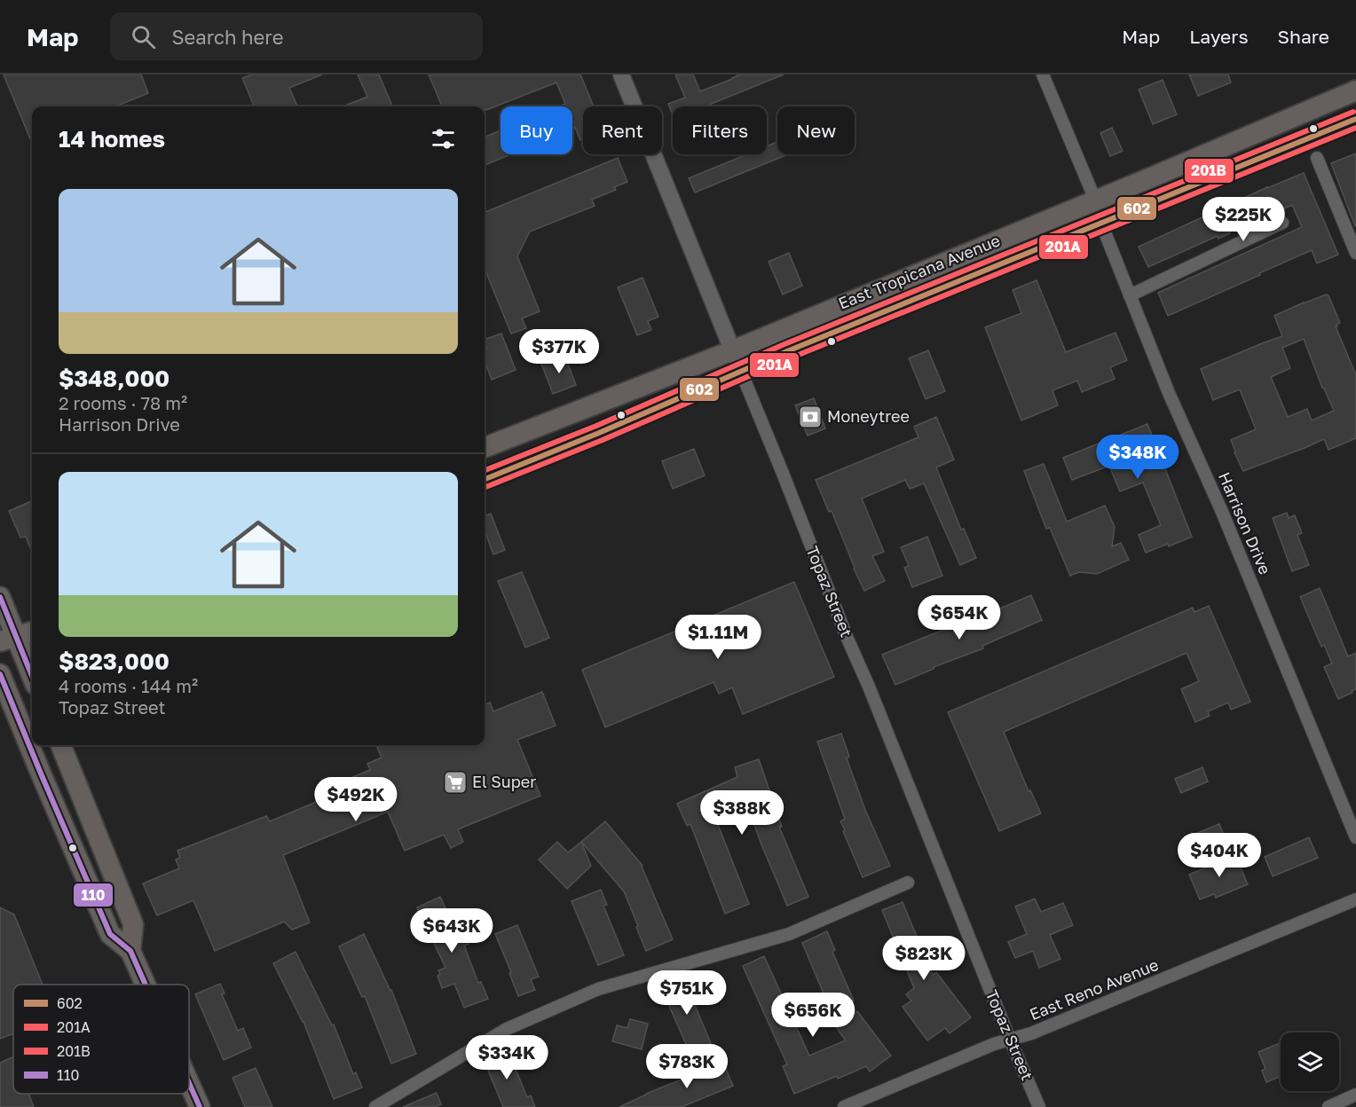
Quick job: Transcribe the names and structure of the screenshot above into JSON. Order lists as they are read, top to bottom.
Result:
{
  "streets": {
    "main road": ["East Tropicana Avenue"],
    "street": ["Harrison Drive", "Topaz Street", "East Reno Avenue"]
  },
  "crossings": [
    ["East Tropicana Avenue", "Harrison Drive"],
    ["East Tropicana Avenue", "Topaz Street"],
    ["Topaz Street", "East Reno Avenue"]
  ],
  "places": {
    "bank": ["Moneytree"],
    "supermarket": ["El Super"]
  },
  "lines": [
    "transit line 201B",
    "transit line 602",
    "transit line 201A",
    "transit line 110"
  ],
  "legend": [
    "602",
    "201A",
    "201B",
    "110"
  ],
  "page": {
    "header": "Map",
    "search": "Search here",
    "nav": ["Map", "Layers", "Share"],
    "chip": [
      "Buy",
      "Rent",
      "Filters",
      "New"
    ],
    "heading": "14 homes",
    "list": [
      {
        "name": "$348,000",
        "note": "2 rooms · 78 m² · Harrison Drive"
      },
      {
        "name": "$823,000",
        "note": "4 rooms · 144 m² · Topaz Street"
      }
    ],
    "price": [
      "$225K",
      "$377K",
      "$348K",
      "$654K",
      "$1.11M",
      "$492K",
      "$388K",
      "$404K",
      "$643K",
      "$823K",
      "$751K",
      "$656K",
      "$334K",
      "$783K"
    ]
  }
}
